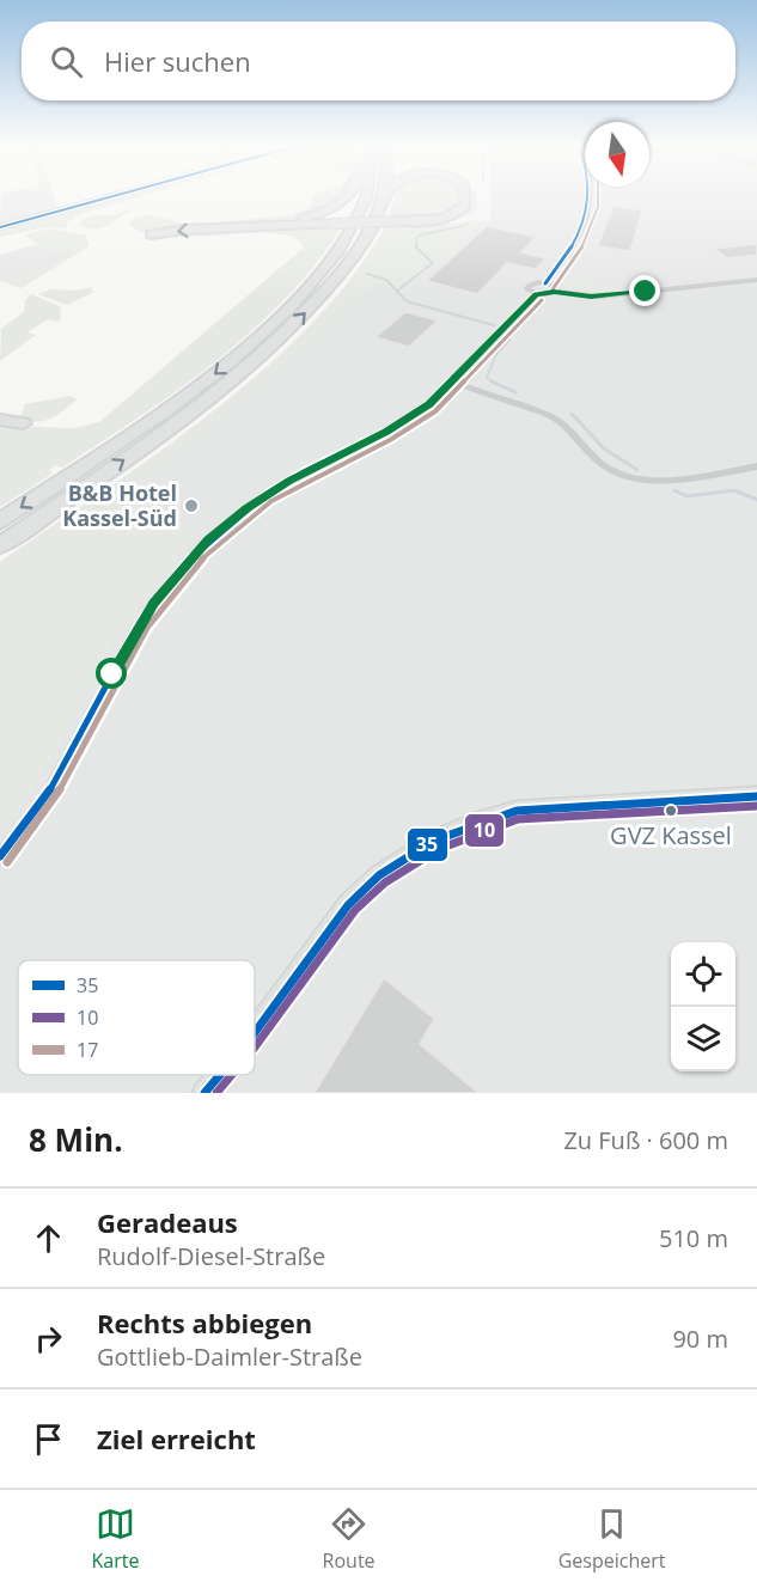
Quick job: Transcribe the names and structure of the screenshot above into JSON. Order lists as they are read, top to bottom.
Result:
{
  "places": ["B&B Hotel Kassel-Süd", "GVZ Kassel"],
  "lines": ["transit line 35", "transit line 17", "transit line 10"],
  "legend": ["35", "10", "17"],
  "north": "bottom",
  "page": {
    "search": "Hier suchen",
    "heading": ["8 Min.", "Zu Fuß · 600 m"],
    "list": [
      ["Geradeaus", "Rudolf-Diesel-Straße", "510 m"],
      ["Rechts abbiegen", "Gottlieb-Daimler-Straße", "90 m"],
      "Ziel erreicht"
    ],
    "nav": ["Karte", "Route", "Gespeichert"]
  }
}
